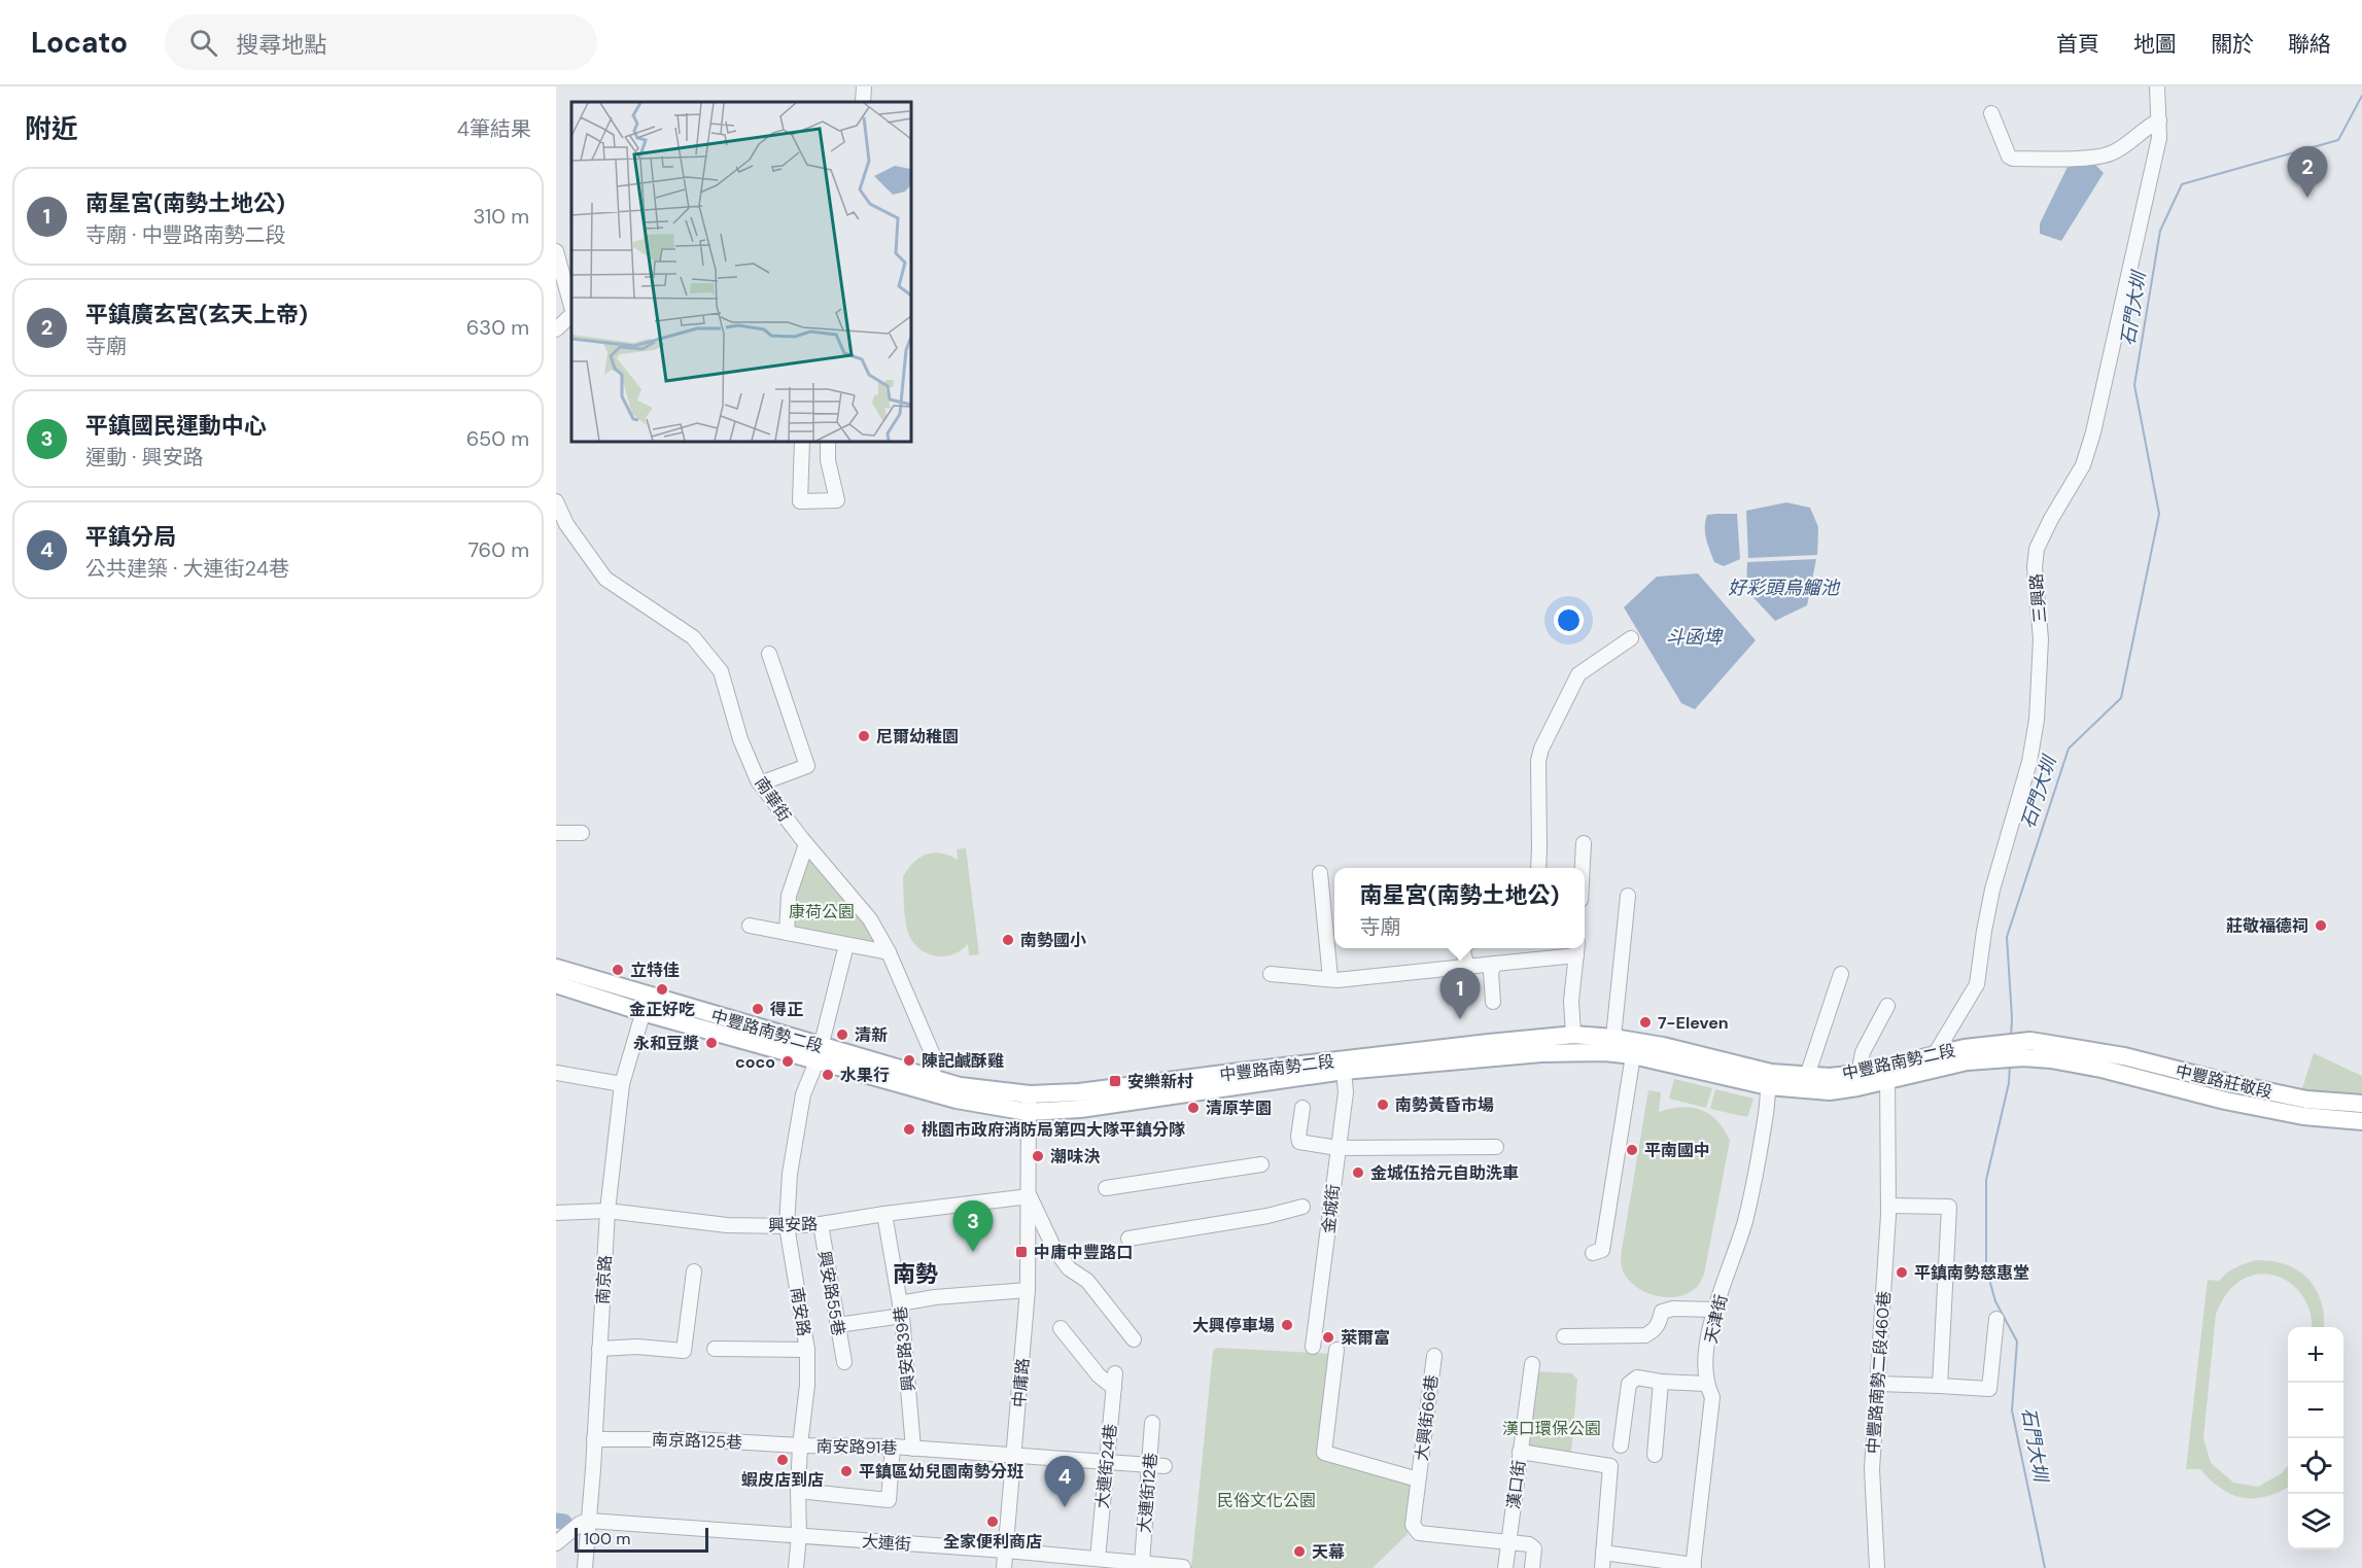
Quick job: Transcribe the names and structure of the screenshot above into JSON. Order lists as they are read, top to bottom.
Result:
{
  "streets": {
    "main road": ["中豐路南勢二段", "中豐路莊敬段"],
    "street": [
      "三興路",
      "南華街",
      "金城街",
      "興安路",
      "南京路",
      "興安路55巷",
      "南安路",
      "天津街",
      "興安路39巷",
      "中豐路南勢二段460巷",
      "中庸路",
      "大興街66巷",
      "南京路125巷",
      "南安路91巷",
      "大連街24巷",
      "漢口街",
      "大連街12巷",
      "大連街"
    ]
  },
  "crossings": [
    ["三興路", "中豐路南勢二段"],
    ["南華街", "中豐路南勢二段"],
    ["中豐路南勢二段", "中豐路莊敬段"],
    ["中豐路南勢二段", "金城街"],
    ["中豐路南勢二段", "南京路"],
    ["中豐路南勢二段", "南安路"],
    ["中豐路南勢二段", "天津街"],
    ["中豐路南勢二段", "中豐路南勢二段460巷"],
    ["中豐路南勢二段", "中庸路"],
    ["興安路", "南京路"],
    ["興安路", "興安路55巷"],
    ["興安路", "南安路"],
    ["興安路", "興安路39巷"],
    ["興安路", "中庸路"],
    ["南京路", "南京路125巷"],
    ["南京路", "大連街"],
    ["南安路", "南京路125巷"],
    ["南安路", "南安路91巷"],
    ["南安路", "大連街"],
    ["興安路39巷", "南安路91巷"],
    ["中庸路", "南安路91巷"],
    ["中庸路", "大連街"],
    ["大興街66巷", "漢口街"],
    ["南京路125巷", "南安路91巷"],
    ["南安路91巷", "大連街24巷"],
    ["南安路91巷", "大連街12巷"],
    ["大連街24巷", "大連街"],
    ["大連街12巷", "大連街"]
  ],
  "districts": ["南勢"],
  "water": ["石門大圳", "好彩頭烏鰡池", "斗函埤"],
  "parks": ["康荷公園", "漢口環保公園", "民俗文化公園"],
  "places": {
    "other": [
      "尼爾幼稚園",
      "莊敬福德祠",
      "南勢國小",
      "立特佳",
      "金正好吃",
      "得正",
      "7-Eleven",
      "清新",
      "永和豆漿",
      "陳記鹹酥雞",
      "coco",
      "水果行",
      "南勢黃昏市場",
      "清原芋園",
      "桃園市政府消防局第四大隊平鎮分隊",
      "平南國中",
      "潮味決",
      "金城伍拾元自助洗車",
      "平鎮南勢慈惠堂",
      "大興停車場",
      "萊爾富",
      "蝦皮店到店",
      "平鎮區幼兒園南勢分班",
      "全家便利商店",
      "天幕"
    ],
    "transit": ["安樂新村", "中庸中豐路口"]
  },
  "scale_bar": "100 m",
  "page": {
    "header": "Locato",
    "search": "搜尋地點",
    "nav": [
      "首頁",
      "地圖",
      "關於",
      "聯絡"
    ],
    "heading": ["附近", "4筆結果"],
    "pins": [
      "2",
      "1",
      "3",
      "4"
    ],
    "list": [
      {
        "mark": "1",
        "name": "南星宮(南勢土地公)",
        "note": "寺廟 · 中豐路南勢二段",
        "value": "310 m"
      },
      {
        "mark": "2",
        "name": "平鎮廣玄宮(玄天上帝)",
        "note": "寺廟",
        "value": "630 m"
      },
      {
        "mark": "3",
        "name": "平鎮國民運動中心",
        "note": "運動 · 興安路",
        "value": "650 m"
      },
      {
        "mark": "4",
        "name": "平鎮分局",
        "note": "公共建築 · 大連街24巷",
        "value": "760 m"
      }
    ],
    "popup": ["南星宮(南勢土地公)", "寺廟"],
    "map_buttons": ["+", "−"],
    "scale": "100 m"
  }
}
